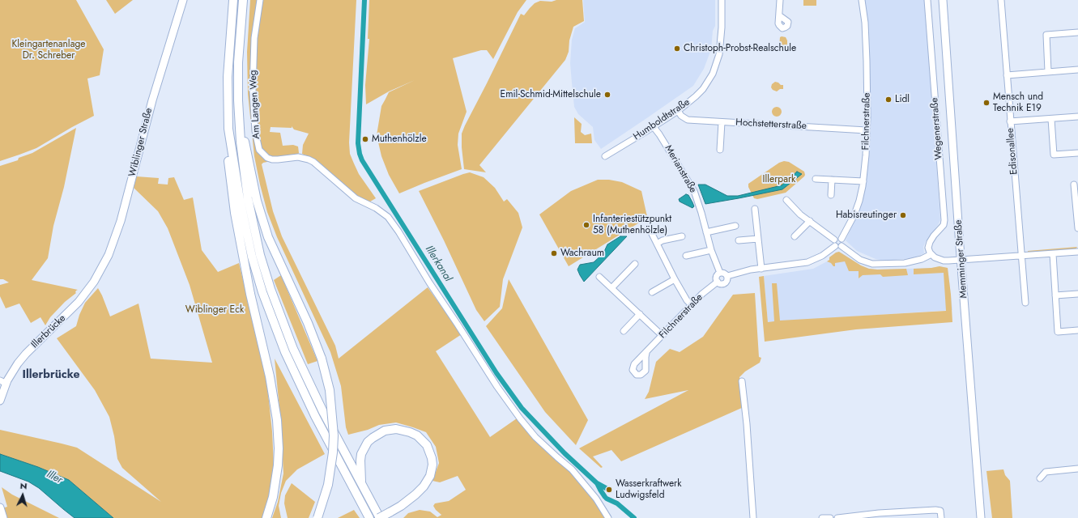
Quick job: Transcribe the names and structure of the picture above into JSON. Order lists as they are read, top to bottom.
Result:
{
  "streets": {
    "main road": ["Wiblinger Straße", "Memminger Straße", "Illerbrücke"],
    "street": [
      "Am Langen Weg",
      "Humboldtstraße",
      "Filchnerstraße",
      "Hochstetterstraße",
      "Wegenerstraße",
      "Edisonallee",
      "Merianstraße"
    ]
  },
  "crossings": [
    ["Humboldtstraße", "Hochstetterstraße"],
    ["Humboldtstraße", "Merianstraße"],
    ["Filchnerstraße", "Hochstetterstraße"],
    ["Filchnerstraße", "Merianstraße"],
    ["Wiblinger Straße", "Illerbrücke"]
  ],
  "districts": ["Illerbrücke"],
  "water": ["Illerkanal", "Iller"],
  "parks": ["Kleingartenanlage Dr. Schreber", "Illerpark", "Wiblinger Eck"],
  "places": [
    "Christoph-Probst-Realschule",
    "Emil-Schmid-Mittelschule",
    "Lidl",
    "Mensch und Technik E19",
    "Muthenhölzle",
    "Habisreutinger",
    "Infanteriestützpunkt 58 (Muthenhölzle)",
    "Wachraum",
    "Wasserkraftwerk Ludwigsfeld"
  ],
  "north": "top"
}
